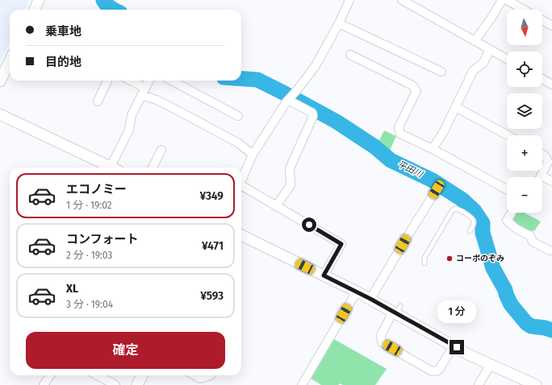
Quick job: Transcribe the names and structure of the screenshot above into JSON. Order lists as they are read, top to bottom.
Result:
{
  "water": ["平田川"],
  "places": ["コーポのぞみ"],
  "north": "bottom",
  "page": {
    "map_buttons": ["+", "−"],
    "banner": ["乗車地", "目的地"],
    "list": [
      {
        "name": "エコノミー",
        "note": "1 分 · 19:02",
        "value": "¥349"
      },
      {
        "name": "コンフォート",
        "note": "2 分 · 19:03",
        "value": "¥471"
      },
      {
        "name": "XL",
        "note": "3 分 · 19:04",
        "value": "¥593"
      }
    ],
    "bubble": "1 分",
    "buttons": "確定"
  }
}
